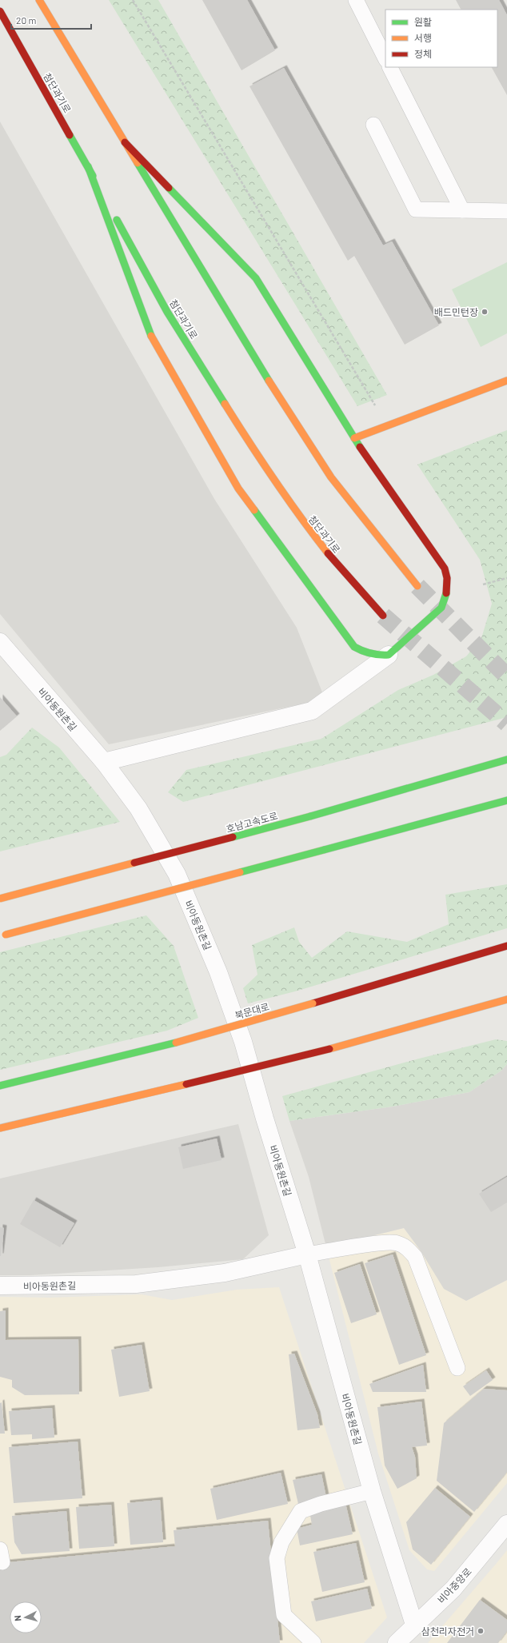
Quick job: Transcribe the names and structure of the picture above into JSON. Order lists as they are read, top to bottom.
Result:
{
  "streets": {
    "main road": ["첨단과기로", "호남고속도로", "북문대로"],
    "street": ["비아동원촌길", "비아중앙로"]
  },
  "crossings": [
    ["비아동원촌길", "비아중앙로"]
  ],
  "places": ["배드민턴장", "삼천리자전거"],
  "legend": ["원활", "서행", "정체"],
  "scale_bar": "20 m",
  "north": "left"
}
